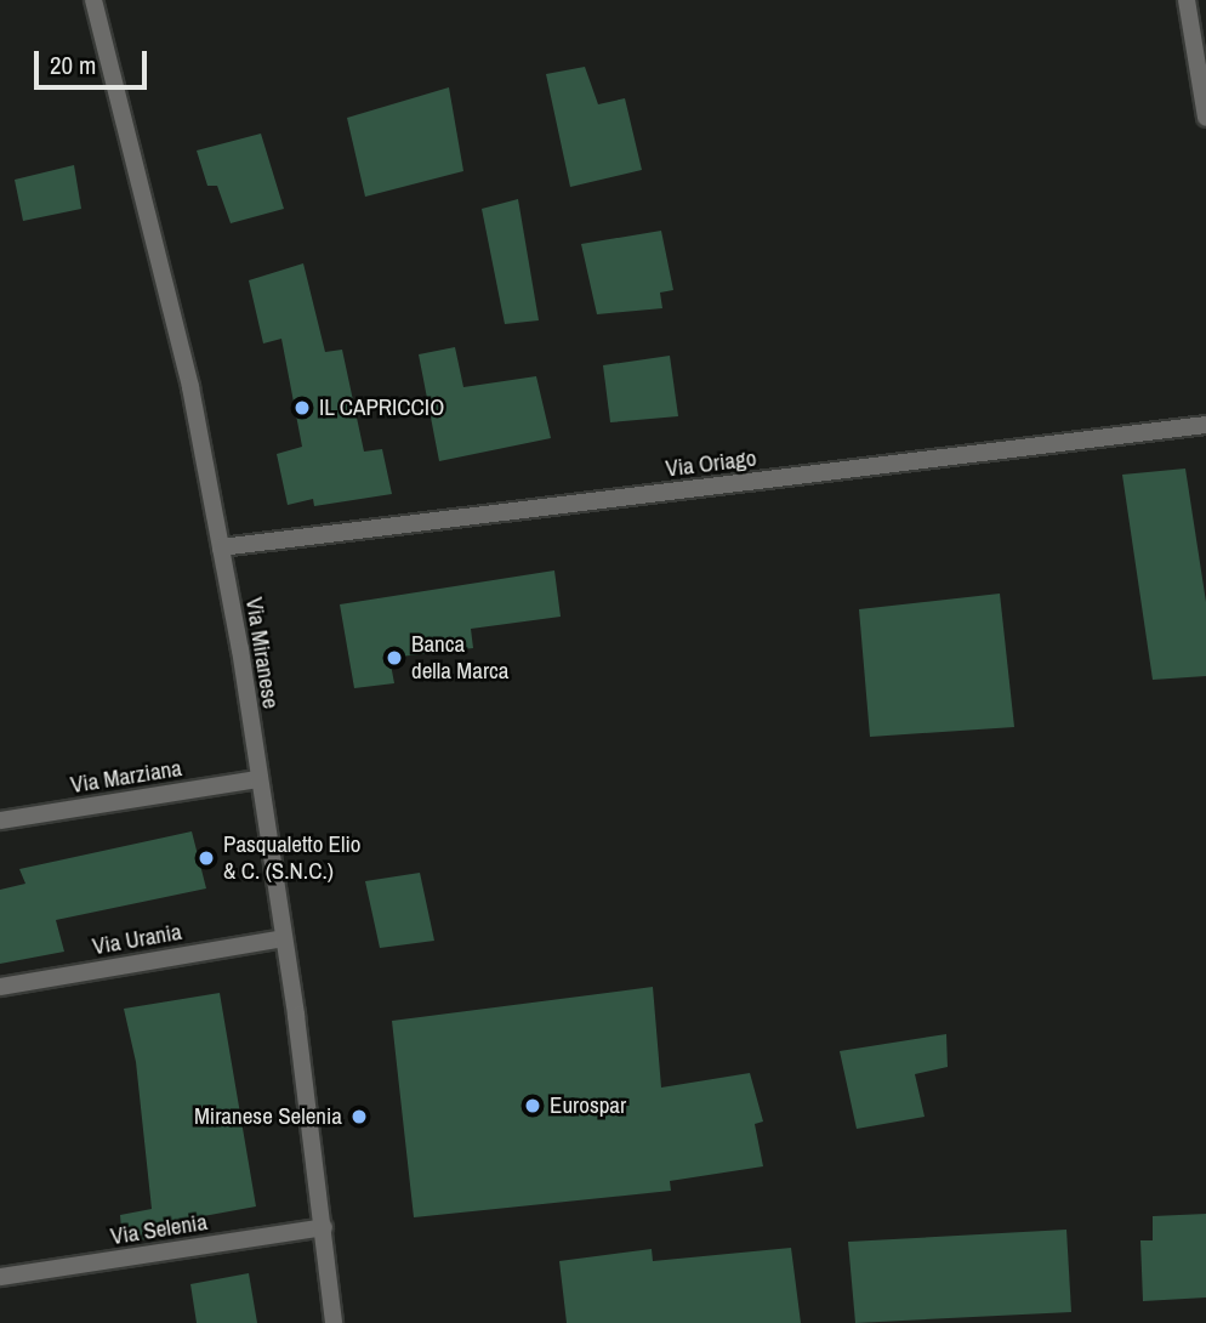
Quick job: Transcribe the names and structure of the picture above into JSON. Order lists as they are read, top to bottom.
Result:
{
  "streets": {
    "street": [
      "Via Oriago",
      "Via Miranese",
      "Via Marziana",
      "Via Urania",
      "Via Selenia"
    ]
  },
  "crossings": [
    ["Via Oriago", "Via Miranese"],
    ["Via Miranese", "Via Marziana"],
    ["Via Miranese", "Via Urania"],
    ["Via Miranese", "Via Selenia"]
  ],
  "places": [
    "IL CAPRICCIO",
    "Banca della Marca",
    "Pasqualetto Elio & C. (S.N.C.)",
    "Eurospar",
    "Miranese Selenia"
  ],
  "scale_bar": "20 m"
}
